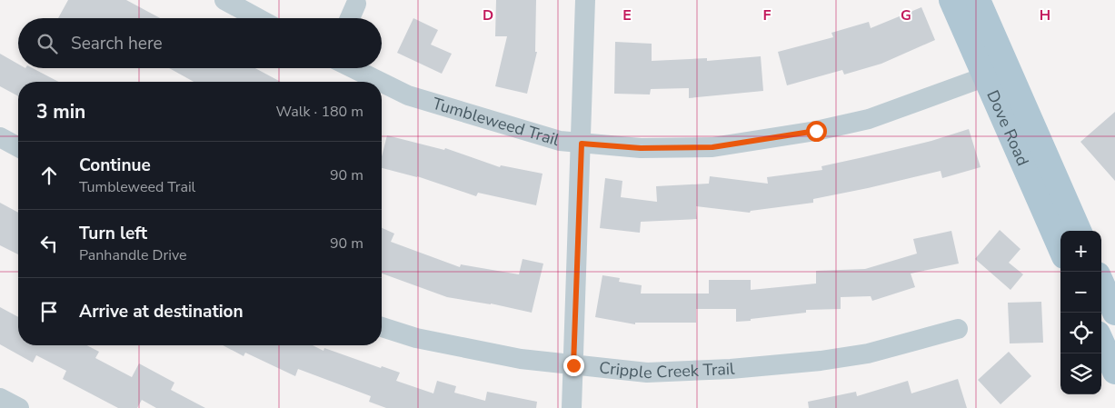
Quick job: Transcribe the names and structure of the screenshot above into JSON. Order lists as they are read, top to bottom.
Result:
{
  "streets": {
    "main road": ["Dove Road"],
    "street": ["Tumbleweed Trail", "Cripple Creek Trail"]
  },
  "crossings": [
    ["Tumbleweed Trail", "Dove Road"]
  ],
  "page": {
    "search": "Search here",
    "heading": ["3 min", "Walk · 180 m"],
    "list": [
      ["Continue", "Tumbleweed Trail", "90 m"],
      ["Turn left", "Panhandle Drive", "90 m"],
      "Arrive at destination"
    ],
    "map_buttons": ["+", "−"]
  },
  "grid": {
    "columns": [
      "D",
      "E",
      "F",
      "G",
      "H"
    ]
  }
}
